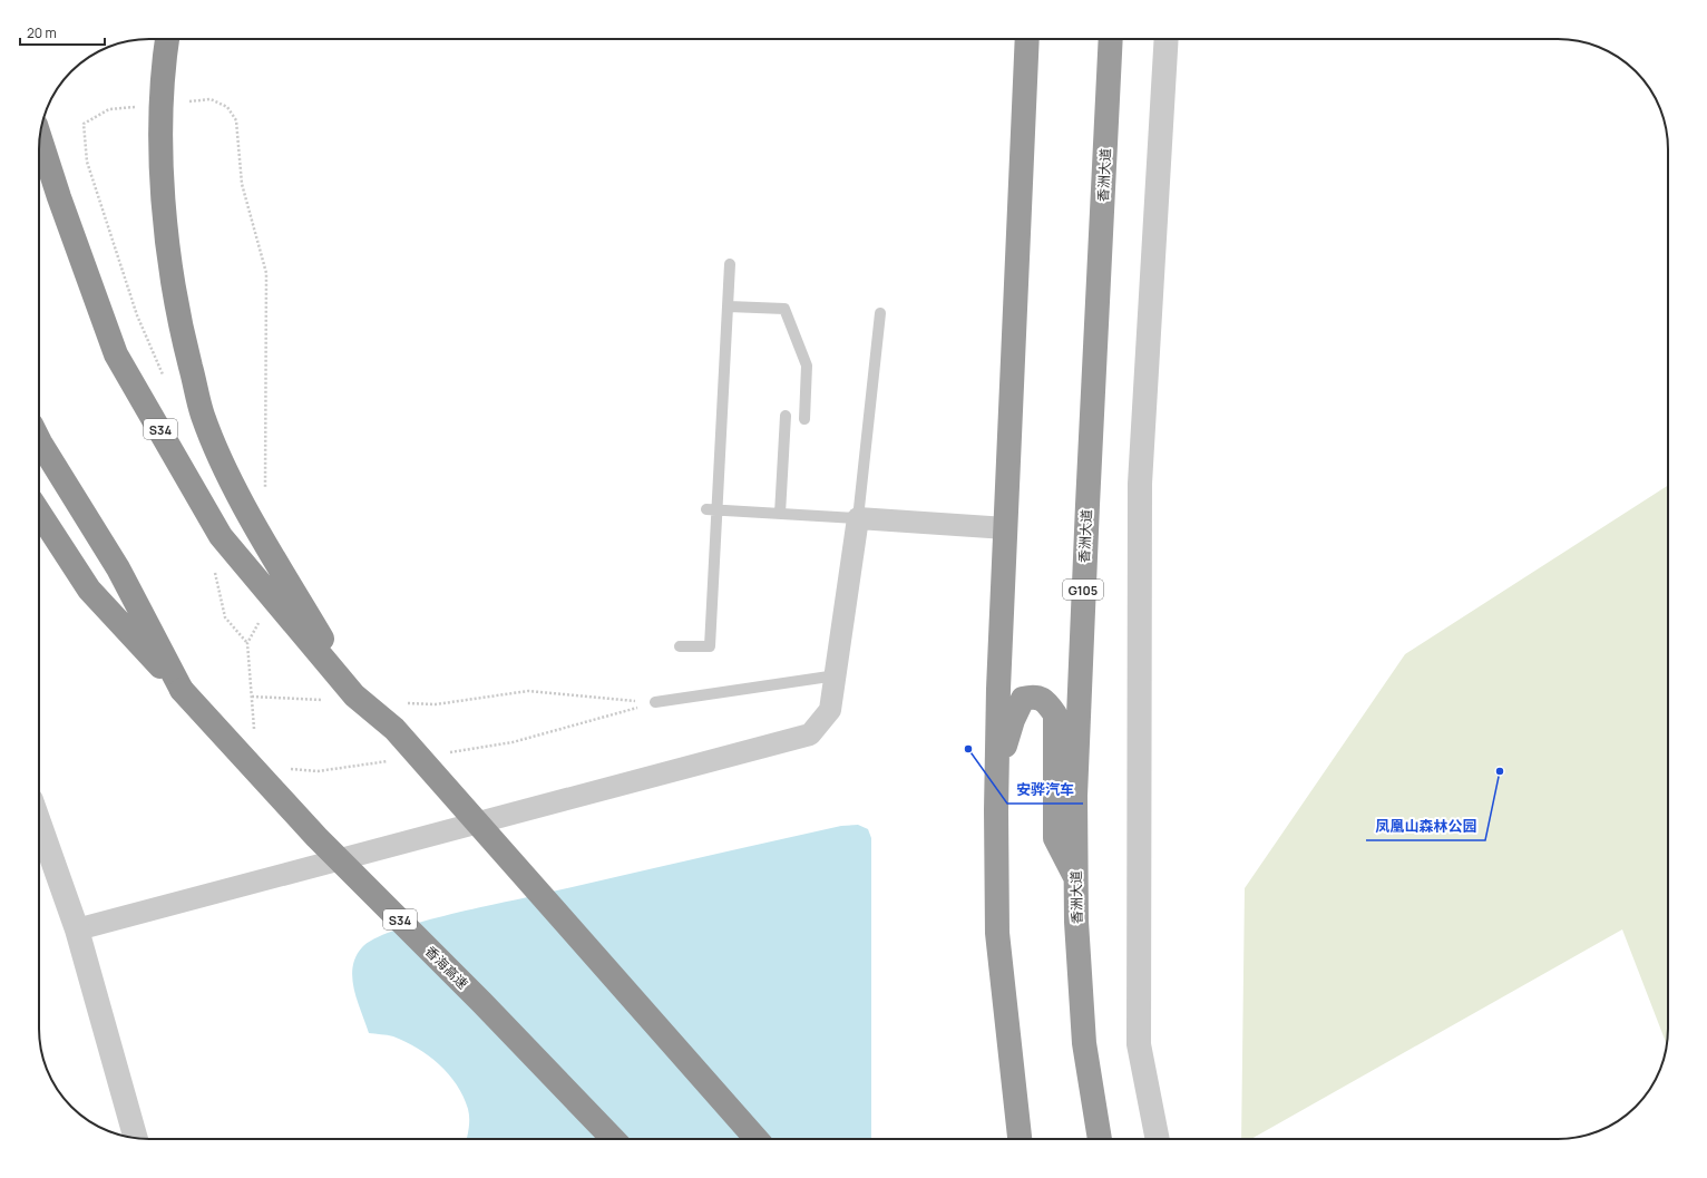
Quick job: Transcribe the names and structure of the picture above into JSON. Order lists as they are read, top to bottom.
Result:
{
  "streets": {
    "highway": [
      "香洲大道",
      "S34",
      "G105",
      "香海高速"
    ]
  },
  "crossings": [
    ["S34", "香海高速"]
  ],
  "places": ["安骅汽车", "凤凰山森林公园"],
  "scale_bar": "20 m"
}
